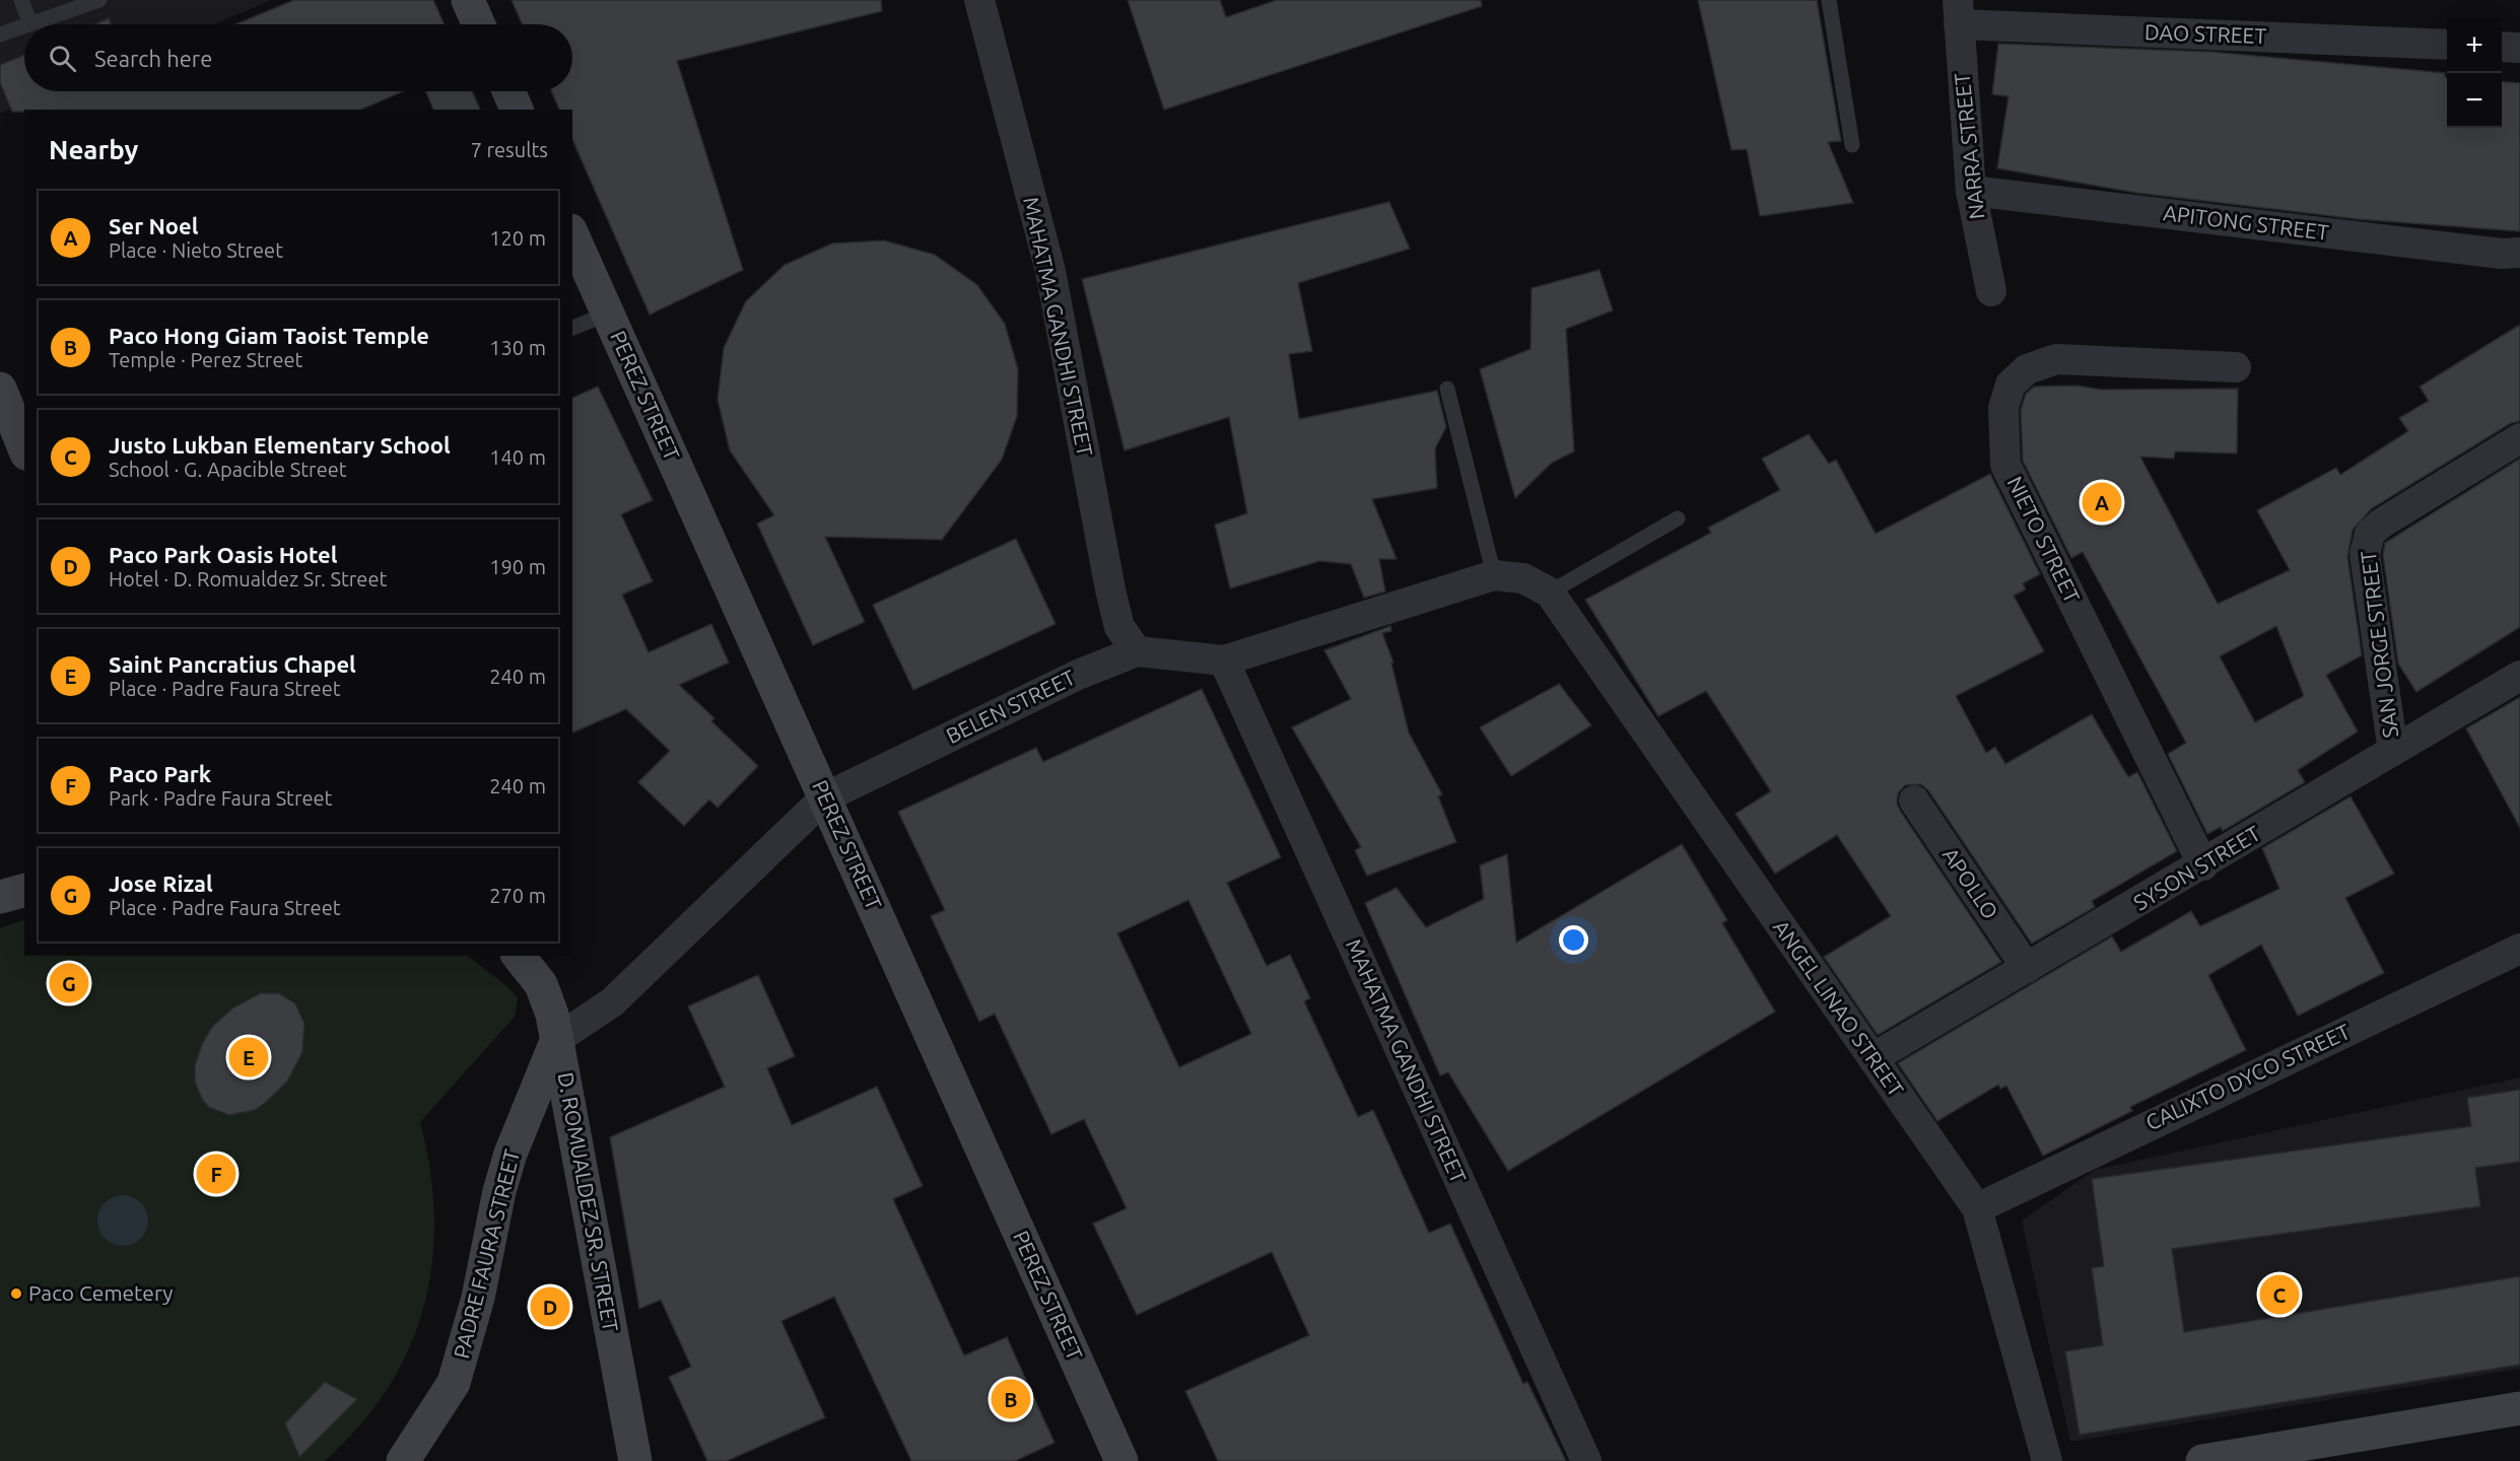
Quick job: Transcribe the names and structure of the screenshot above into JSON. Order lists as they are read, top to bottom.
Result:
{
  "streets": {
    "street": [
      "DAO STREET",
      "NARRA STREET",
      "APITONG STREET",
      "MAHATMA GANDHI STREET",
      "PEREZ STREET",
      "NIETO STREET",
      "SAN JORGE STREET",
      "BELEN STREET",
      "SYSON STREET",
      "APOLLO",
      "ANGEL LINAO STREET",
      "CALIXTO DYCO STREET",
      "D. ROMUALDEZ SR. STREET",
      "PADRE FAURA STREET"
    ]
  },
  "crossings": [
    ["DAO STREET", "NARRA STREET"],
    ["NARRA STREET", "APITONG STREET"],
    ["MAHATMA GANDHI STREET", "BELEN STREET"],
    ["PEREZ STREET", "BELEN STREET"],
    ["NIETO STREET", "SYSON STREET"],
    ["SAN JORGE STREET", "SYSON STREET"],
    ["BELEN STREET", "ANGEL LINAO STREET"],
    ["BELEN STREET", "D. ROMUALDEZ SR. STREET"],
    ["BELEN STREET", "PADRE FAURA STREET"],
    ["SYSON STREET", "APOLLO"],
    ["SYSON STREET", "ANGEL LINAO STREET"],
    ["ANGEL LINAO STREET", "CALIXTO DYCO STREET"],
    ["D. ROMUALDEZ SR. STREET", "PADRE FAURA STREET"]
  ],
  "places": ["Paco Cemetery"],
  "page": {
    "map_buttons": ["+", "−"],
    "search": "Search here",
    "heading": ["Nearby", "7 results"],
    "list": [
      {
        "mark": "A",
        "name": "Ser Noel",
        "note": "Place · Nieto Street",
        "value": "120 m"
      },
      {
        "mark": "B",
        "name": "Paco Hong Giam Taoist Temple",
        "note": "Temple · Perez Street",
        "value": "130 m"
      },
      {
        "mark": "C",
        "name": "Justo Lukban Elementary School",
        "note": "School · G. Apacible Street",
        "value": "140 m"
      },
      {
        "mark": "D",
        "name": "Paco Park Oasis Hotel",
        "note": "Hotel · D. Romualdez Sr. Street",
        "value": "190 m"
      },
      {
        "mark": "E",
        "name": "Saint Pancratius Chapel",
        "note": "Place · Padre Faura Street",
        "value": "240 m"
      },
      {
        "mark": "F",
        "name": "Paco Park",
        "note": "Park · Padre Faura Street",
        "value": "240 m"
      },
      {
        "mark": "G",
        "name": "Jose Rizal",
        "note": "Place · Padre Faura Street",
        "value": "270 m"
      }
    ],
    "pins": [
      "A",
      "G",
      "E",
      "F",
      "C",
      "D",
      "B"
    ]
  }
}
